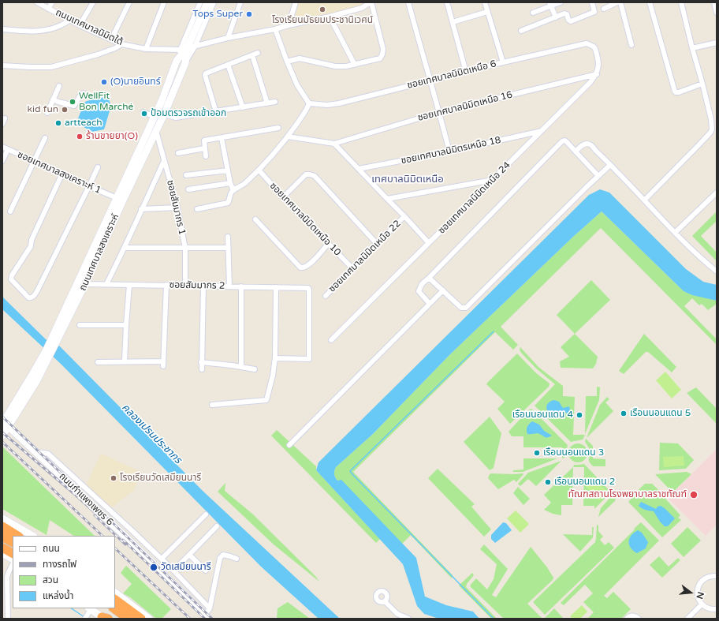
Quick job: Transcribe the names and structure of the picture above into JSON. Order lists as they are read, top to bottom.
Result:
{
  "streets": {
    "street": [
      "ถนนเทศบาลนิมิตใต้",
      "ซอยเทศบาลนิมิตเหนือ 6",
      "ซอยเทศบาลนิมิตเหนือ 16",
      "ซอยเทศบาลนิมิตรเหนือ 18",
      "ซอยเทศบาลสงเคราะห์ 1",
      "ซอยเทศบาลนิมิตเหนือ 24",
      "ซอยสัมมากร 1",
      "ซอยเทศบาลนิมิตเหนือ 10",
      "ถนนเทศบาลสงเคราะห์",
      "ซอยเทศบาลนิมิตเหนือ 22",
      "ซอยสัมมากร 2",
      "ถนนกำแพงเพชร 6"
    ]
  },
  "crossings": [
    ["ถนนเทศบาลนิมิตใต้", "ถนนเทศบาลสงเคราะห์"],
    ["ซอยเทศบาลนิมิตเหนือ 6", "ซอยเทศบาลนิมิตเหนือ 16"],
    ["ซอยเทศบาลนิมิตเหนือ 6", "ซอยเทศบาลนิมิตเหนือ 24"],
    ["ซอยเทศบาลนิมิตเหนือ 16", "ซอยเทศบาลนิมิตเหนือ 24"],
    ["ซอยเทศบาลนิมิตรเหนือ 18", "ซอยเทศบาลนิมิตเหนือ 24"],
    ["ซอยเทศบาลสงเคราะห์ 1", "ถนนเทศบาลสงเคราะห์"],
    ["ซอยสัมมากร 1", "ถนนเทศบาลสงเคราะห์"],
    ["ซอยสัมมากร 1", "ซอยสัมมากร 2"],
    ["ซอยเทศบาลนิมิตเหนือ 10", "ซอยเทศบาลนิมิตเหนือ 22"],
    ["ถนนเทศบาลสงเคราะห์", "ซอยสัมมากร 2"],
    ["ถนนเทศบาลสงเคราะห์", "ถนนกำแพงเพชร 6"]
  ],
  "districts": ["เทศบาลนิมิตเหนือ"],
  "water": ["คลองเปรมประชากร"],
  "places": [
    "โรงเรียนมัธยมประชานิเวศน์",
    "Tops Super",
    "(O)นายอินทร์",
    "WellFit Bon Marché",
    "kid fun",
    "ป้อมตรวจรถเข้าออก",
    "artteach",
    "ร้านขายยา(O)",
    "เรือนนอนแดน 5",
    "เรือนนอนแดน 4",
    "เรือนนอนแดน 3",
    "โรงเรียนวัดเสมียนนารี",
    "เรือนนอนแดน 2",
    "ทัณฑสถานโรงพยาบาลราชทัณฑ์",
    "วัดเสมียนนารี"
  ],
  "legend": [
    "ถนน",
    "ทางรถไฟ",
    "สวน",
    "แหล่งน้ำ"
  ],
  "north": "right"
}
